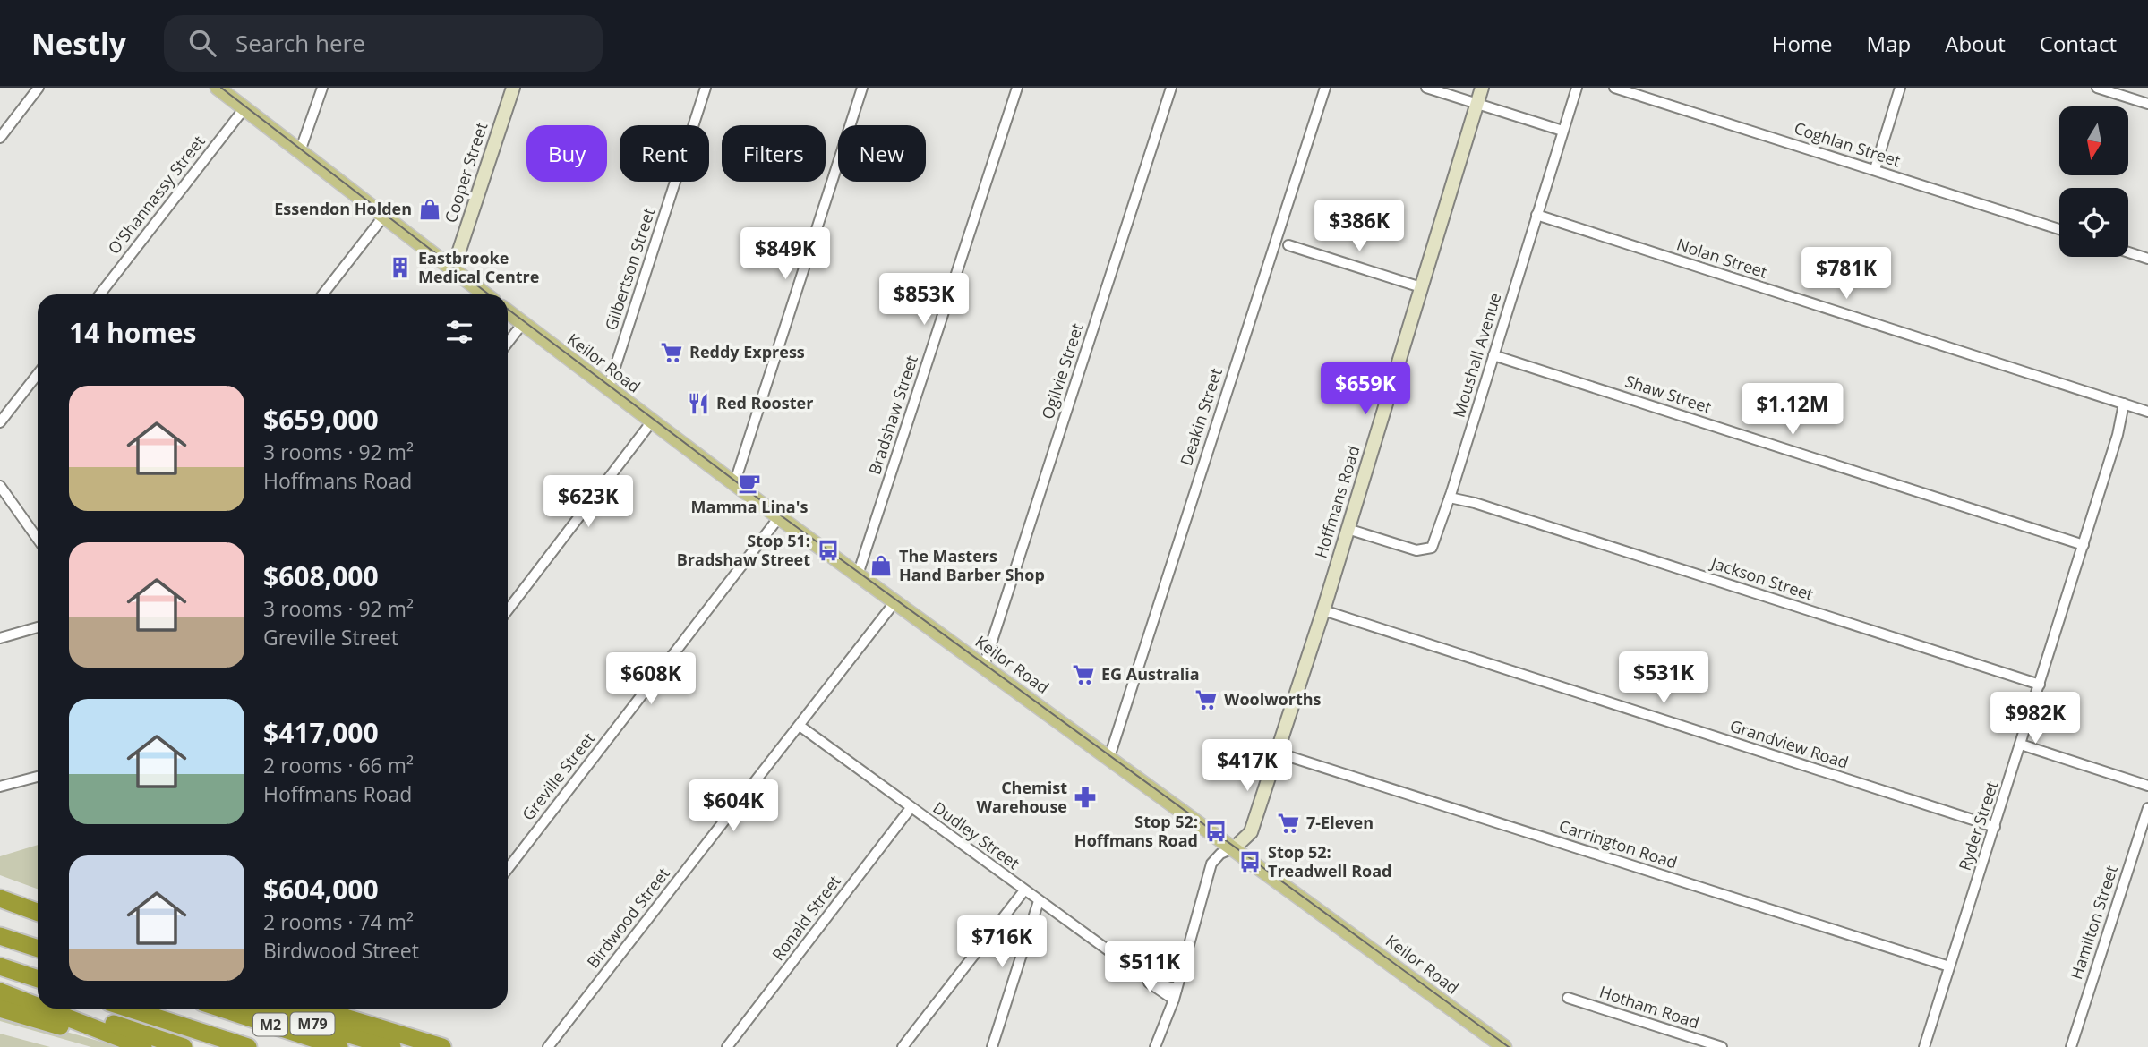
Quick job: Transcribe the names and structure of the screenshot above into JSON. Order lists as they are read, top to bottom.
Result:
{
  "streets": {
    "highway": ["M79", "M2"],
    "main road": ["Cooper Street", "Keilor Road", "Hoffmans Road"],
    "street": [
      "Coghlan Street",
      "O'Shannassy Street",
      "Nolan Street",
      "Gilbertson Street",
      "Moushall Avenue",
      "Ogilvie Street",
      "Shaw Street",
      "Bradshaw Street",
      "Deakin Street",
      "Jackson Street",
      "Grandview Road",
      "Greville Street",
      "Ryder Street",
      "Dudley Street",
      "Carrington Road",
      "Birdwood Street",
      "Ronald Street",
      "Hamilton Street",
      "Hotham Road"
    ]
  },
  "crossings": [
    ["Nolan Street", "Moushall Avenue"],
    ["Nolan Street", "Ryder Street"],
    ["Gilbertson Street", "Keilor Road"],
    ["Moushall Avenue", "Shaw Street"],
    ["Moushall Avenue", "Hoffmans Road"],
    ["Moushall Avenue", "Jackson Street"],
    ["Keilor Road", "Ogilvie Street"],
    ["Keilor Road", "Bradshaw Street"],
    ["Keilor Road", "Deakin Street"],
    ["Keilor Road", "Hoffmans Road"],
    ["Keilor Road", "Greville Street"],
    ["Keilor Road", "Birdwood Street"],
    ["Shaw Street", "Ryder Street"],
    ["Hoffmans Road", "Grandview Road"],
    ["Hoffmans Road", "Carrington Road"],
    ["Jackson Street", "Ryder Street"],
    ["Grandview Road", "Ryder Street"],
    ["Ryder Street", "Carrington Road"],
    ["Dudley Street", "Birdwood Street"],
    ["Dudley Street", "Ronald Street"]
  ],
  "places": {
    "shop": ["Essendon Holden", "The Masters Hand Barber Shop"],
    "building": ["Eastbrooke Medical Centre"],
    "supermarket": [
      "Reddy Express",
      "EG Australia",
      "Woolworths",
      "7-Eleven"
    ],
    "restaurant": ["Red Rooster"],
    "cafe": ["Mamma Lina's"],
    "bus stop": ["Stop 51: Bradshaw Street", "Stop 52: Hoffmans Road", "Stop 52: Treadwell Road"],
    "pharmacy": ["Chemist Warehouse"]
  },
  "north": "bottom",
  "page": {
    "header": "Nestly",
    "search": "Search here",
    "nav": [
      "Home",
      "Map",
      "About",
      "Contact"
    ],
    "chip": [
      "Buy",
      "Rent",
      "Filters",
      "New"
    ],
    "price": [
      "$386K",
      "$849K",
      "$781K",
      "$853K",
      "$659K",
      "$1.12M",
      "$623K",
      "$531K",
      "$608K",
      "$982K",
      "$417K",
      "$604K",
      "$716K",
      "$511K"
    ],
    "heading": "14 homes",
    "list": [
      {
        "name": "$659,000",
        "note": "3 rooms · 92 m² · Hoffmans Road"
      },
      {
        "name": "$608,000",
        "note": "3 rooms · 92 m² · Greville Street"
      },
      {
        "name": "$417,000",
        "note": "2 rooms · 66 m² · Hoffmans Road"
      },
      {
        "name": "$604,000",
        "note": "2 rooms · 74 m² · Birdwood Street"
      }
    ]
  }
}
